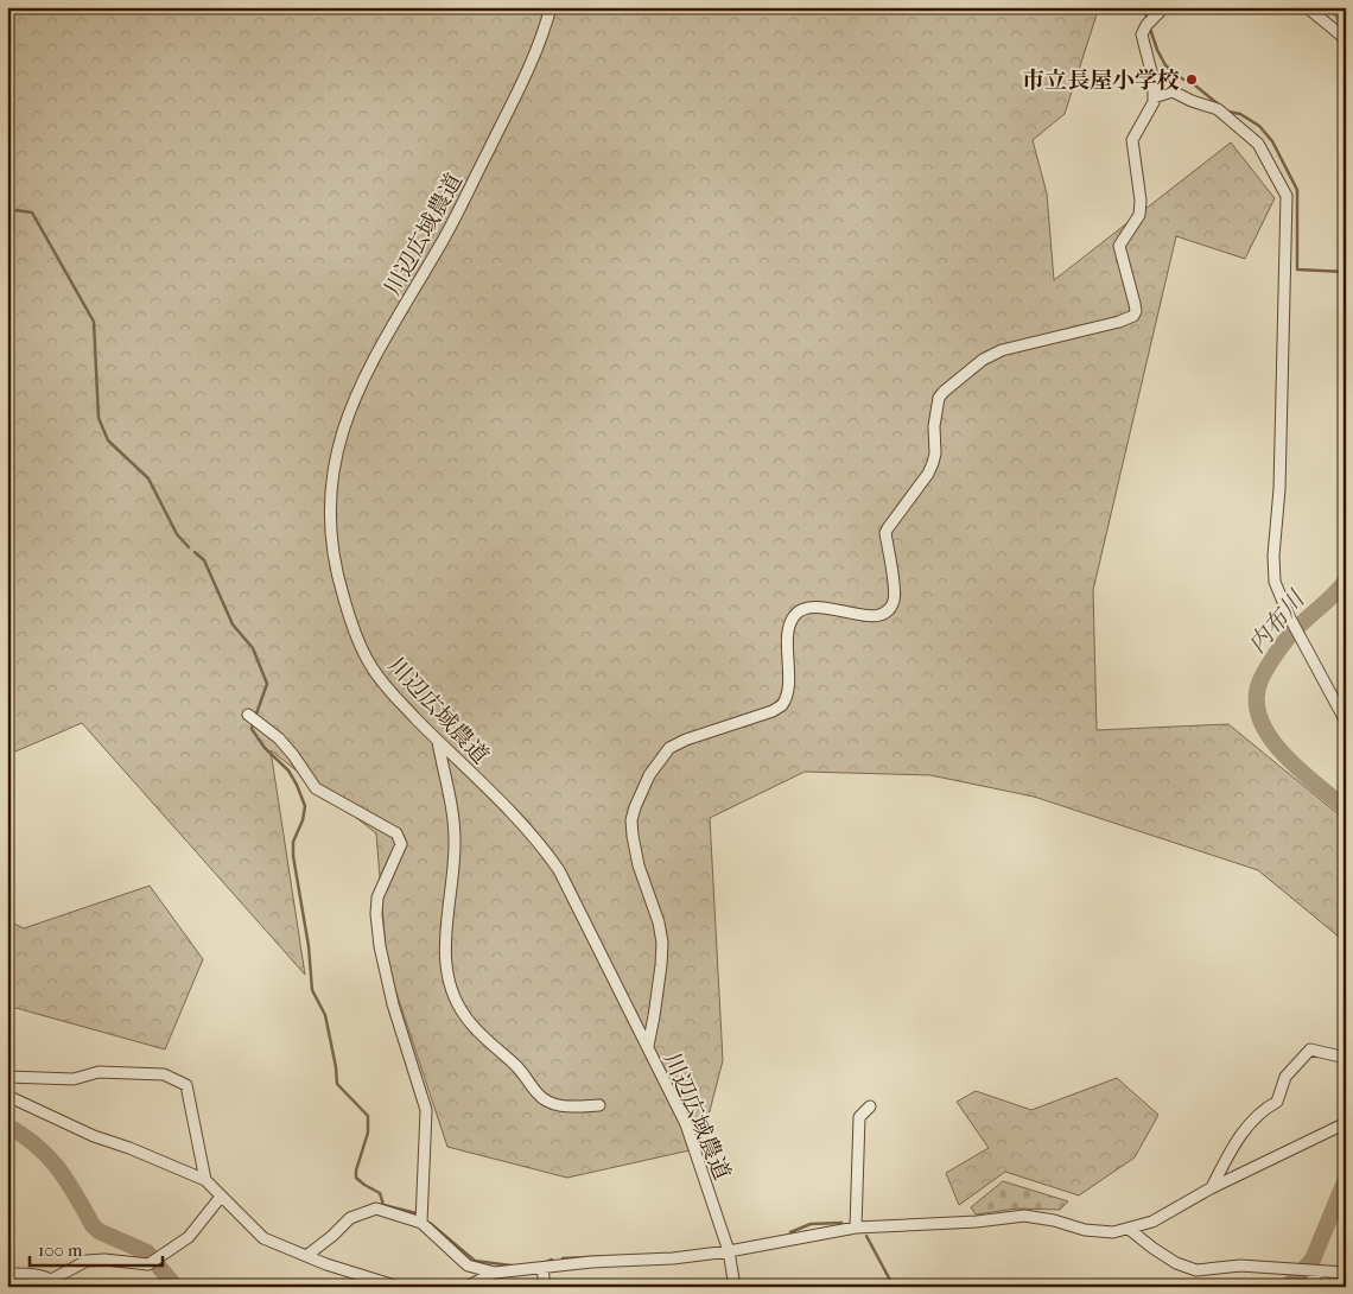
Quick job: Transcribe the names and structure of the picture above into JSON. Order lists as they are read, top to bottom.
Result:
{
  "streets": {
    "street": ["川辺広域農道"]
  },
  "water": ["内布川"],
  "places": ["市立長屋小学校"],
  "scale_bar": "100 m"
}
